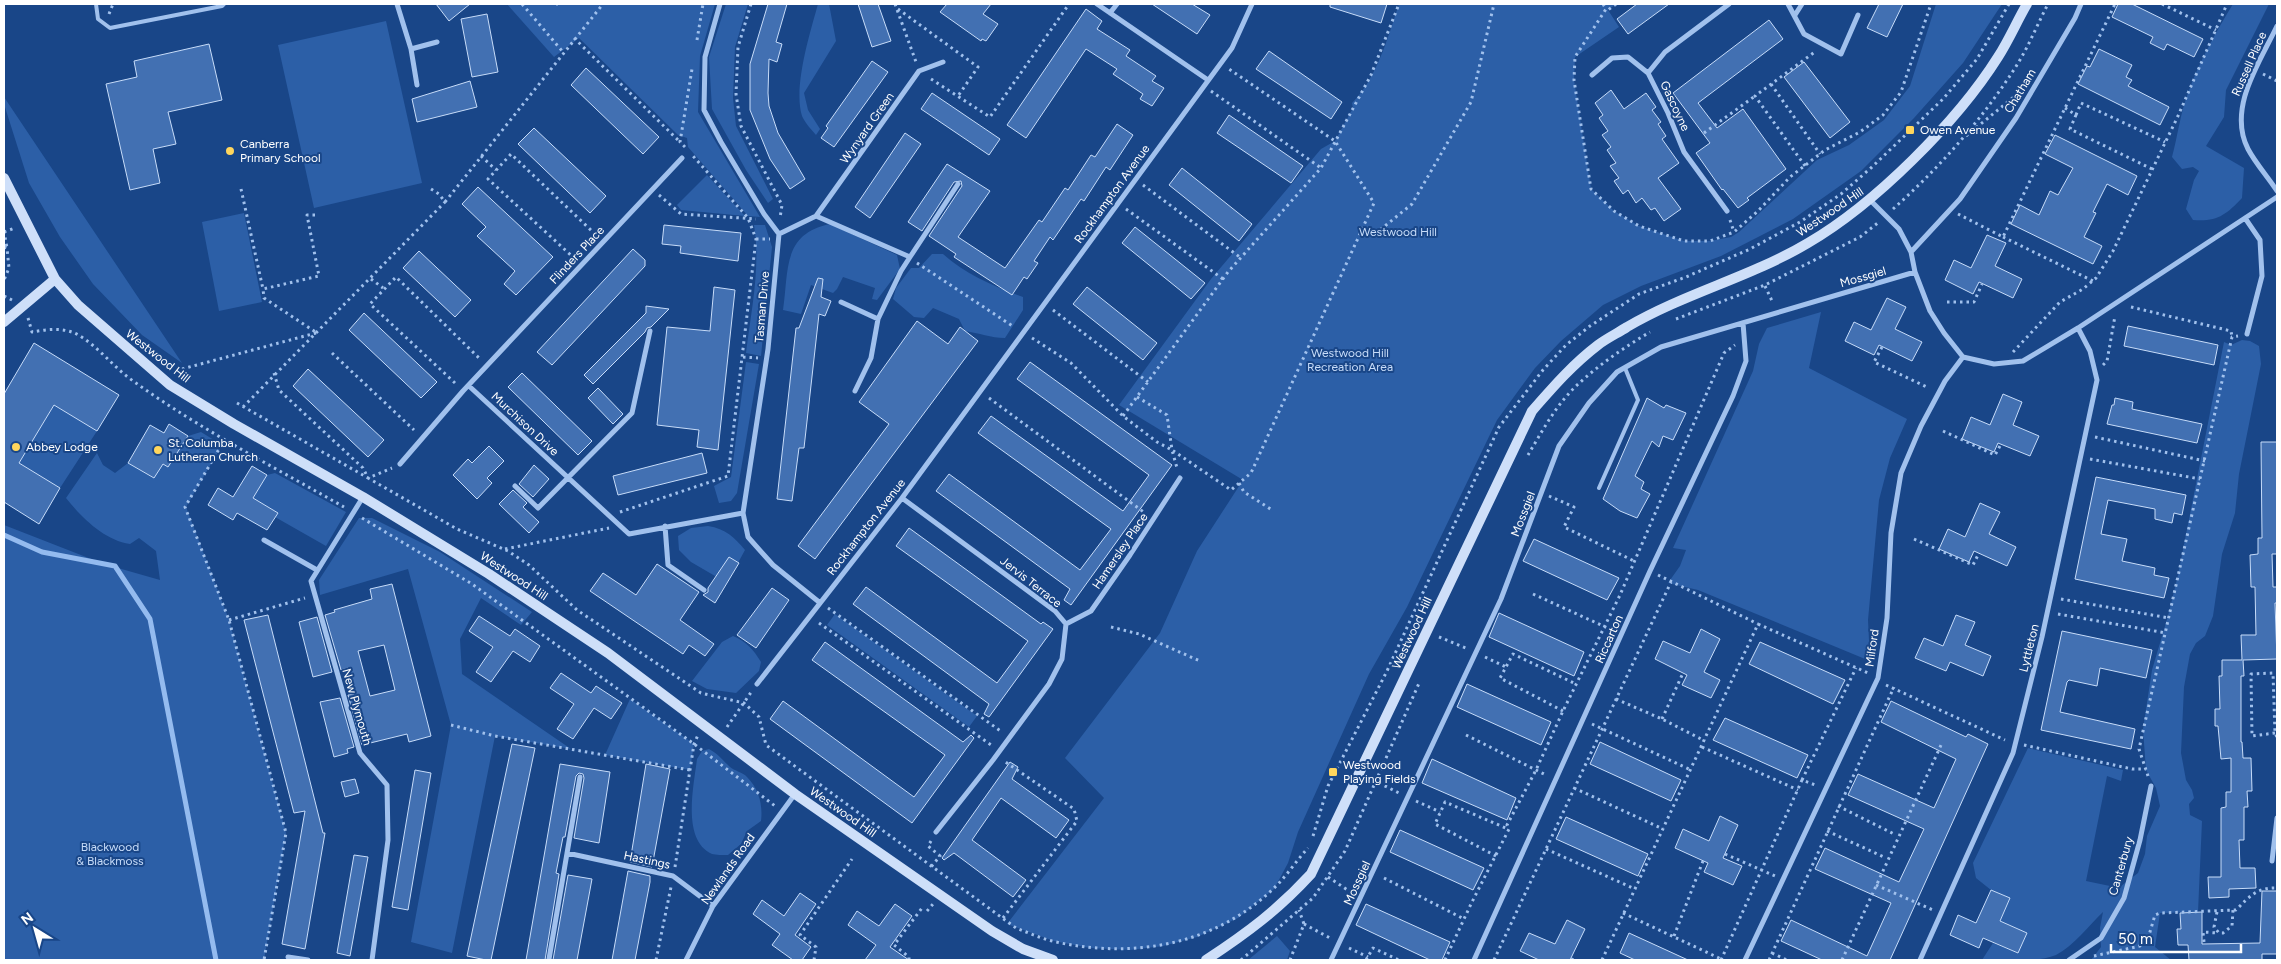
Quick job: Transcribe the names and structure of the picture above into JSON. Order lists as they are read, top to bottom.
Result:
{
  "streets": {
    "street": [
      "Russell Place",
      "Chatham",
      "Gascoyne",
      "Wynyard Green",
      "Rockhampton Avenue",
      "Westwood Hill",
      "Flinders Place",
      "Mossgiel",
      "Tasman Drive",
      "Murchison Drive",
      "Hamersley Place",
      "Jervis Terrace",
      "Riccarton",
      "Milford",
      "Lyttleton",
      "New Plymouth",
      "Hastings",
      "Canterbury",
      "Newlands Road"
    ]
  },
  "crossings": [
    ["Wynyard Green", "Tasman Drive"],
    ["Rockhampton Avenue", "Tasman Drive"],
    ["Rockhampton Avenue", "Jervis Terrace"],
    ["Westwood Hill", "New Plymouth"],
    ["Westwood Hill", "Newlands Road"],
    ["Flinders Place", "Murchison Drive"],
    ["Mossgiel", "Riccarton"],
    ["Tasman Drive", "Murchison Drive"],
    ["Hamersley Place", "Jervis Terrace"],
    ["Hastings", "Newlands Road"]
  ],
  "parks": ["Westwood Hill", "Westwood Hill Recreation Area", "Blackwood & Blackmoss"],
  "places": {
    "transit": ["Owen Avenue", "Westwood Playing Fields"],
    "other": ["Canberra Primary School", "Abbey Lodge", "St. Columba Lutheran Church"]
  },
  "scale_bar": "50 m",
  "north": "top left"
}
